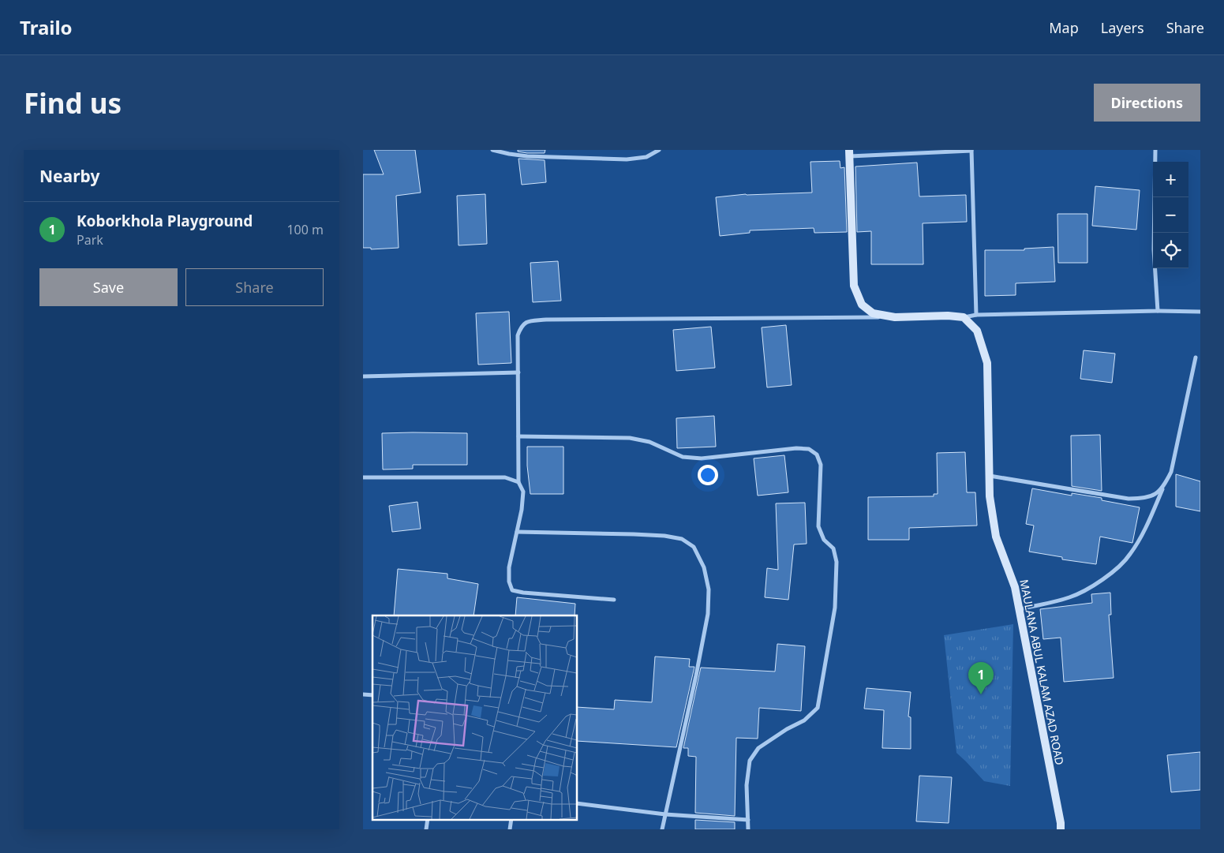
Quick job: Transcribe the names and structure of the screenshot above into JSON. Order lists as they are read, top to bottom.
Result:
{
  "streets": {
    "street": ["MAULANA ABUL KALAM AZAD ROAD"]
  },
  "page": {
    "header": "Trailo",
    "nav": ["Map", "Layers", "Share"],
    "buttons": [
      "Directions",
      ["Save", "Share"]
    ],
    "title": "Find us",
    "heading": "Nearby",
    "map_buttons": ["+", "−"],
    "list": [
      {
        "mark": "1",
        "name": "Koborkhola Playground",
        "note": "Park",
        "value": "100 m"
      }
    ],
    "pins": "1"
  }
}
